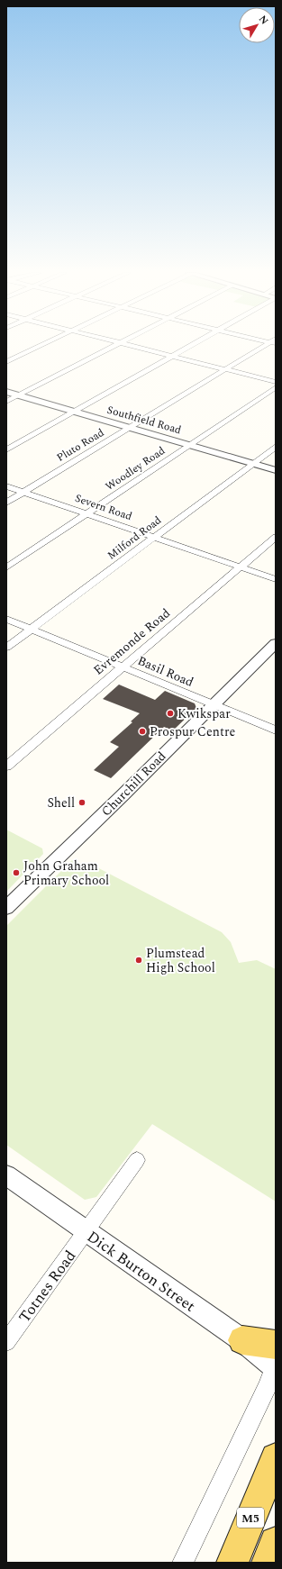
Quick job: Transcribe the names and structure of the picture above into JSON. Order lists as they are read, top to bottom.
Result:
{
  "streets": {
    "main road": ["M5"],
    "street": [
      "Southfield Road",
      "Pluto Road",
      "Woodley Road",
      "Severn Road",
      "Milford Road",
      "Evremonde Road",
      "Basil Road",
      "Churchill Road",
      "Dick Burton Street",
      "Totnes Road"
    ]
  },
  "crossings": [
    ["Southfield Road", "Pluto Road"],
    ["Southfield Road", "Woodley Road"],
    ["Southfield Road", "Milford Road"],
    ["Pluto Road", "Severn Road"],
    ["Woodley Road", "Severn Road"],
    ["Severn Road", "Milford Road"],
    ["Severn Road", "Evremonde Road"],
    ["Milford Road", "Basil Road"],
    ["Evremonde Road", "Basil Road"],
    ["Basil Road", "Churchill Road"],
    ["Dick Burton Street", "Totnes Road"]
  ],
  "places": [
    "Kwikspar",
    "Prospur Centre",
    "Shell",
    "John Graham Primary School",
    "Plumstead High School"
  ],
  "north": "top right"
}
